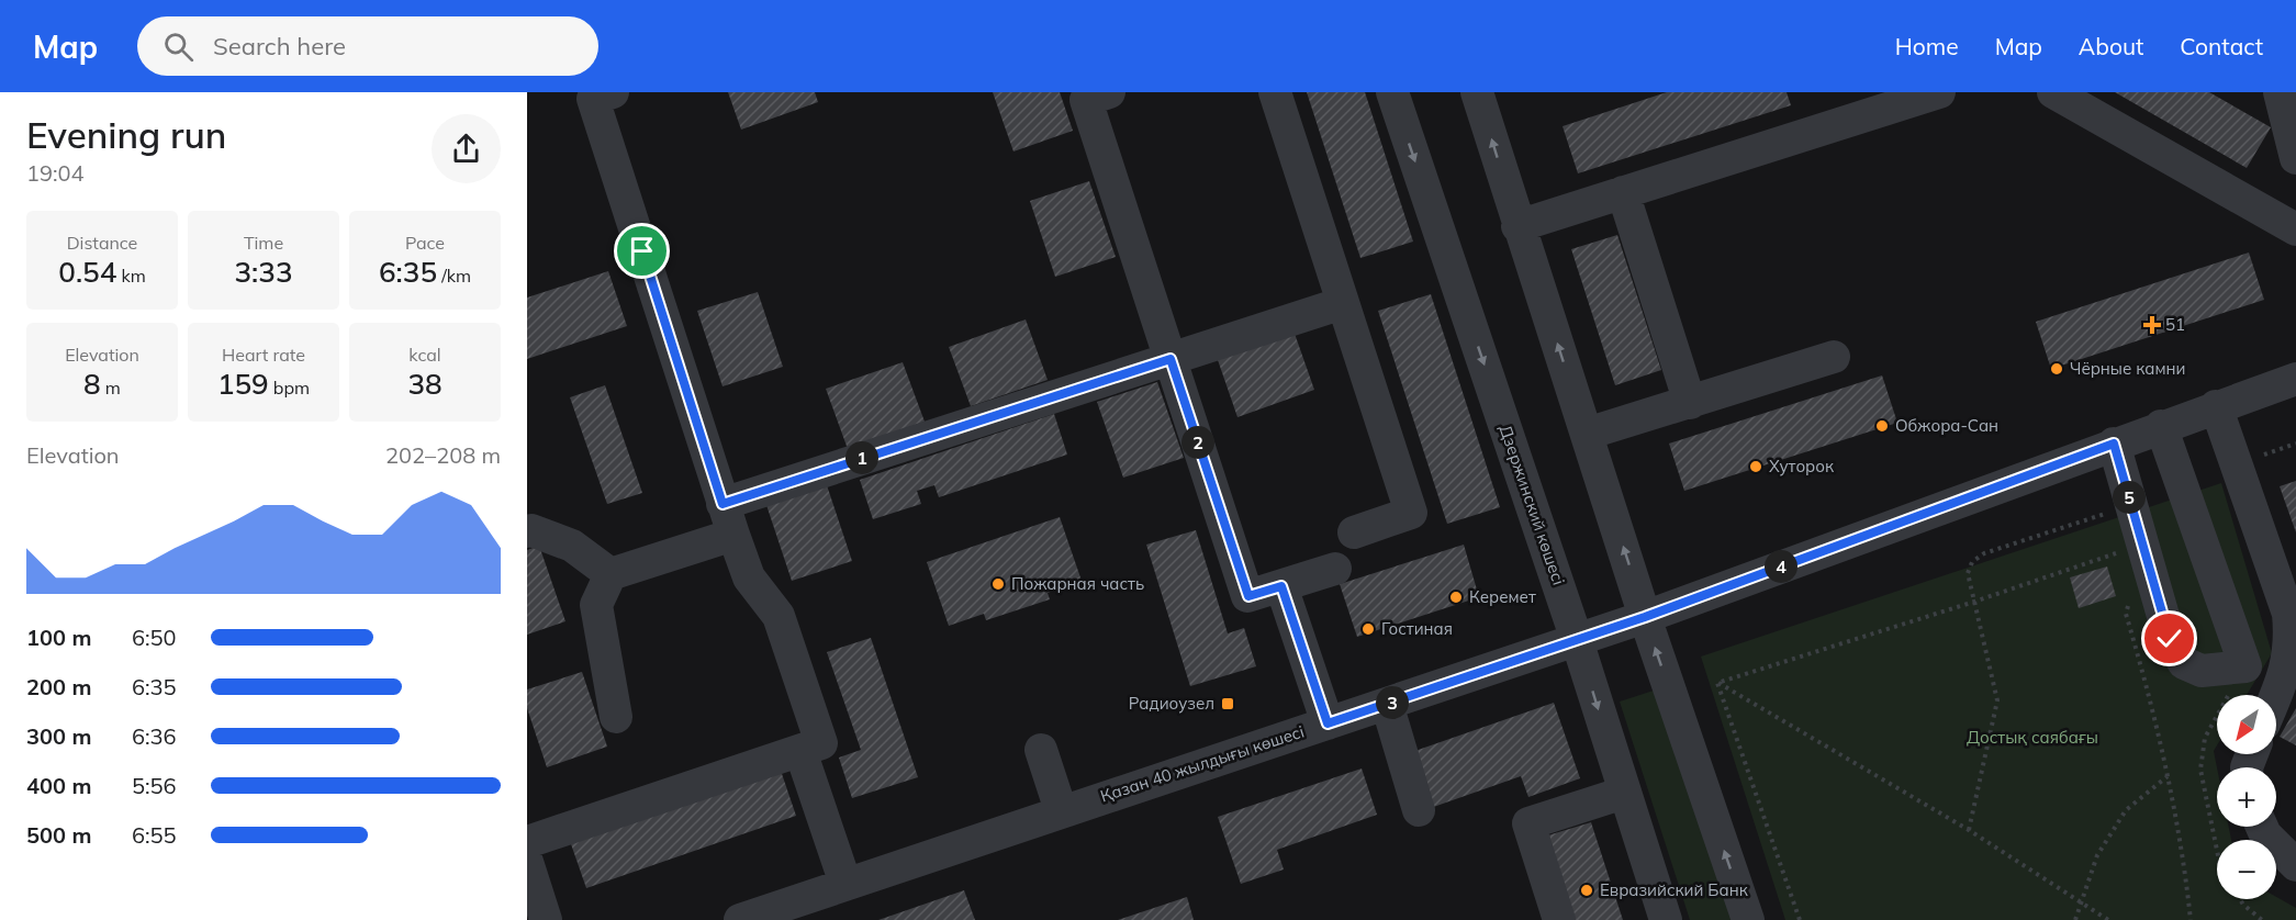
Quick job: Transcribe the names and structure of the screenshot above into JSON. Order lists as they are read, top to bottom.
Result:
{
  "streets": {
    "street": ["Дзержинский көшесі", "Қазан 40 жылдығы көшесі"]
  },
  "crossings": [
    ["Дзержинский көшесі", "Қазан 40 жылдығы көшесі"]
  ],
  "parks": ["Достық саябағы"],
  "places": {
    "health": ["51"],
    "other": [
      "Чёрные камни",
      "Обжора-Сан",
      "Хуторок",
      "Пожарная часть",
      "Керемет",
      "Гостиная",
      "Евразийский Банк"
    ],
    "transit": ["Радиоузел"]
  },
  "north": "bottom left",
  "page": {
    "header": "Map",
    "search": "Search here",
    "nav": [
      "Home",
      "Map",
      "About",
      "Contact"
    ],
    "heading": ["Evening run", "19:04"],
    "stats": [
      ["Distance", "0.54 km"],
      ["Time", "3:33"],
      ["Pace", "6:35 /km"],
      ["Elevation", "8 m"],
      ["Heart rate", "159 bpm"],
      ["kcal", "38"]
    ],
    "pins": [
      "2",
      "1",
      "5",
      "4",
      "3"
    ],
    "chart": ["Elevation", "202–208 m"],
    "list": [
      {
        "name": "100 m",
        "note": "6:50"
      },
      {
        "name": "200 m",
        "note": "6:35"
      },
      {
        "name": "300 m",
        "note": "6:36"
      },
      {
        "name": "400 m",
        "note": "5:56"
      },
      {
        "name": "500 m",
        "note": "6:55"
      }
    ],
    "map_buttons": ["+", "−"]
  }
}
